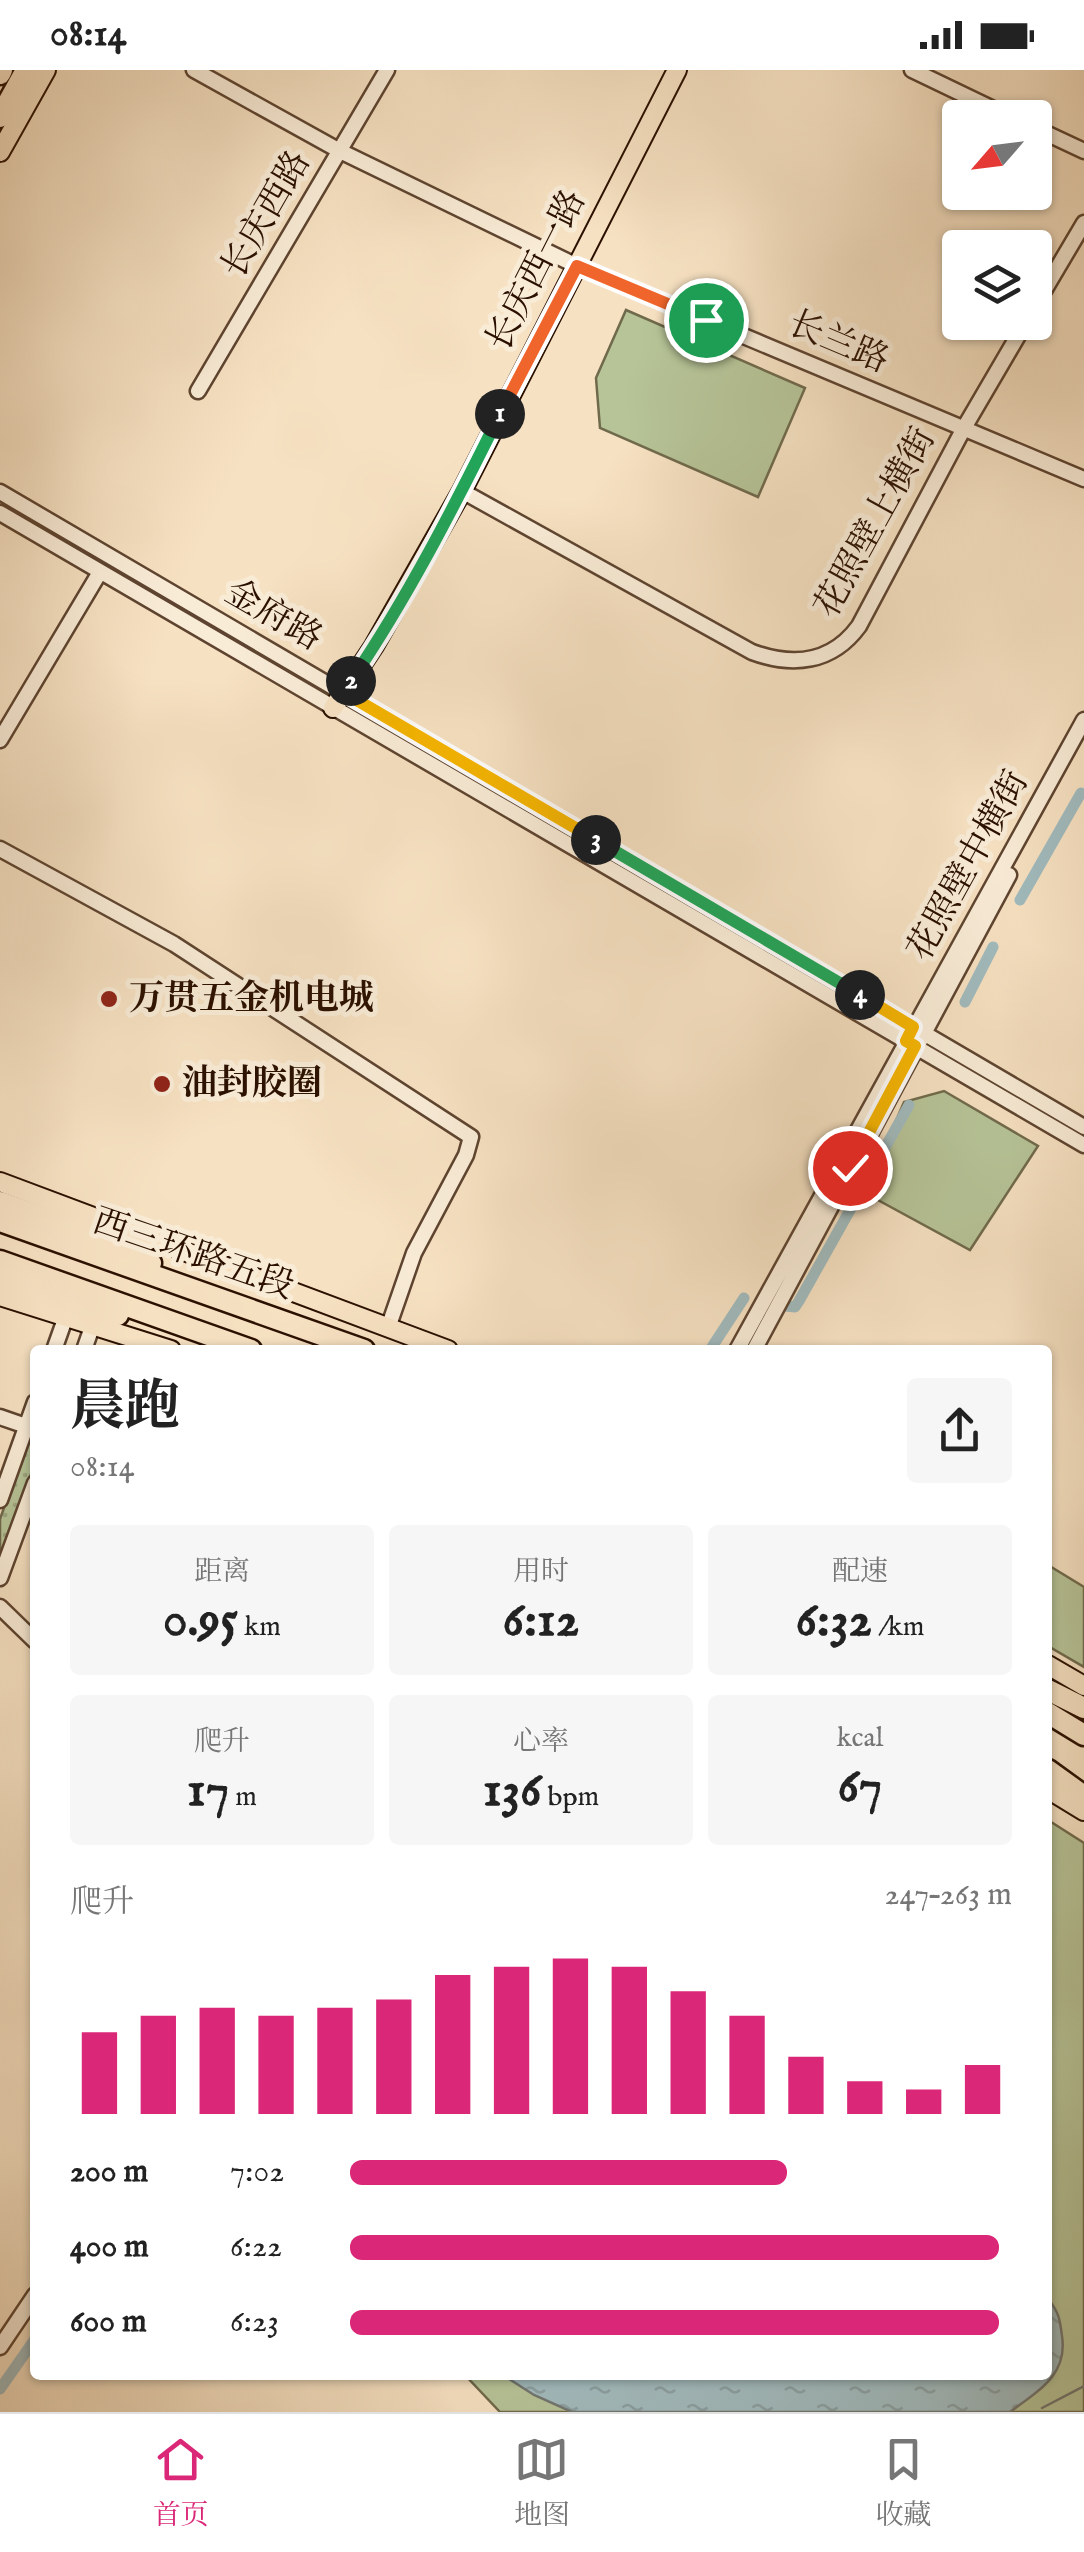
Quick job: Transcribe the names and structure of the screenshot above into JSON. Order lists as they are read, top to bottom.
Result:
{
  "streets": {
    "highway": ["西三环路五段"],
    "main road": ["长庆西一路"],
    "street": [
      "长庆西路",
      "长兰路",
      "花照壁上横街",
      "金府路",
      "花照壁中横街"
    ]
  },
  "crossings": [
    ["长庆西路", "长兰路"],
    ["长庆西一路", "长兰路"],
    ["长庆西一路", "花照壁上横街"],
    ["长庆西一路", "金府路"],
    ["长兰路", "花照壁上横街"],
    ["金府路", "花照壁中横街"]
  ],
  "places": ["万贯五金机电城", "油封胶圈"],
  "north": "bottom left",
  "page": {
    "status": "08:14",
    "pins": [
      "1",
      "2",
      "3",
      "4"
    ],
    "heading": ["晨跑", "08:14"],
    "stats": [
      ["距离", "0.95 km"],
      ["用时", "6:12"],
      ["配速", "6:32 /km"],
      ["爬升", "17 m"],
      ["心率", "136 bpm"],
      ["kcal", "67"]
    ],
    "chart": ["爬升", "247–263 m"],
    "list": [
      {
        "name": "200 m",
        "note": "7:02"
      },
      {
        "name": "400 m",
        "note": "6:22"
      },
      {
        "name": "600 m",
        "note": "6:23"
      }
    ],
    "tabs": ["首页", "地图", "收藏"]
  }
}
